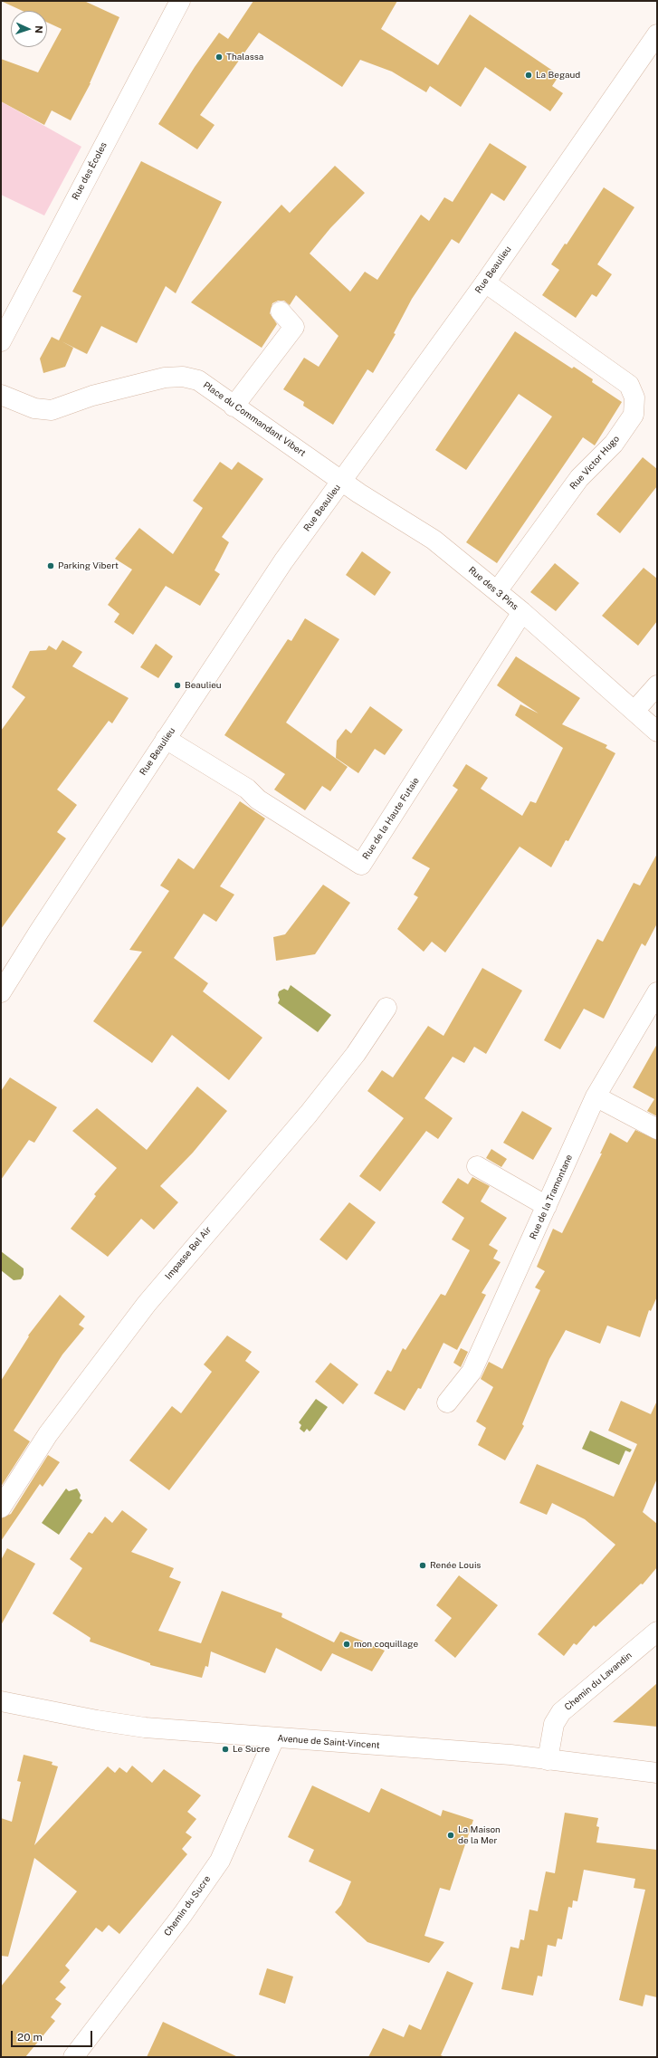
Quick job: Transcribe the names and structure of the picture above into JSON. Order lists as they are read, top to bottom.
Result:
{
  "streets": {
    "street": [
      "Rue des Écoles",
      "Rue Beaulieu",
      "Place du Commandant Vibert",
      "Rue Victor Hugo",
      "Rue des 3 Pins",
      "Rue de la Haute Futaie",
      "Rue de la Tramontane",
      "Impasse Bel Air",
      "Chemin du Lavandin",
      "Avenue de Saint-Vincent",
      "Chemin du Sucre"
    ]
  },
  "crossings": [
    ["Rue Beaulieu", "Place du Commandant Vibert"],
    ["Rue Beaulieu", "Rue Victor Hugo"],
    ["Rue Beaulieu", "Rue des 3 Pins"],
    ["Rue Beaulieu", "Rue de la Haute Futaie"],
    ["Place du Commandant Vibert", "Rue des 3 Pins"],
    ["Rue Victor Hugo", "Rue des 3 Pins"],
    ["Rue des 3 Pins", "Rue de la Haute Futaie"],
    ["Chemin du Lavandin", "Avenue de Saint-Vincent"],
    ["Avenue de Saint-Vincent", "Chemin du Sucre"]
  ],
  "places": [
    "Thalassa",
    "La Begaud",
    "Parking Vibert",
    "Beaulieu",
    "Renée Louis",
    "mon coquillage",
    "Le Sucre",
    "La Maison de la Mer"
  ],
  "scale_bar": "20 m",
  "north": "right"
}
